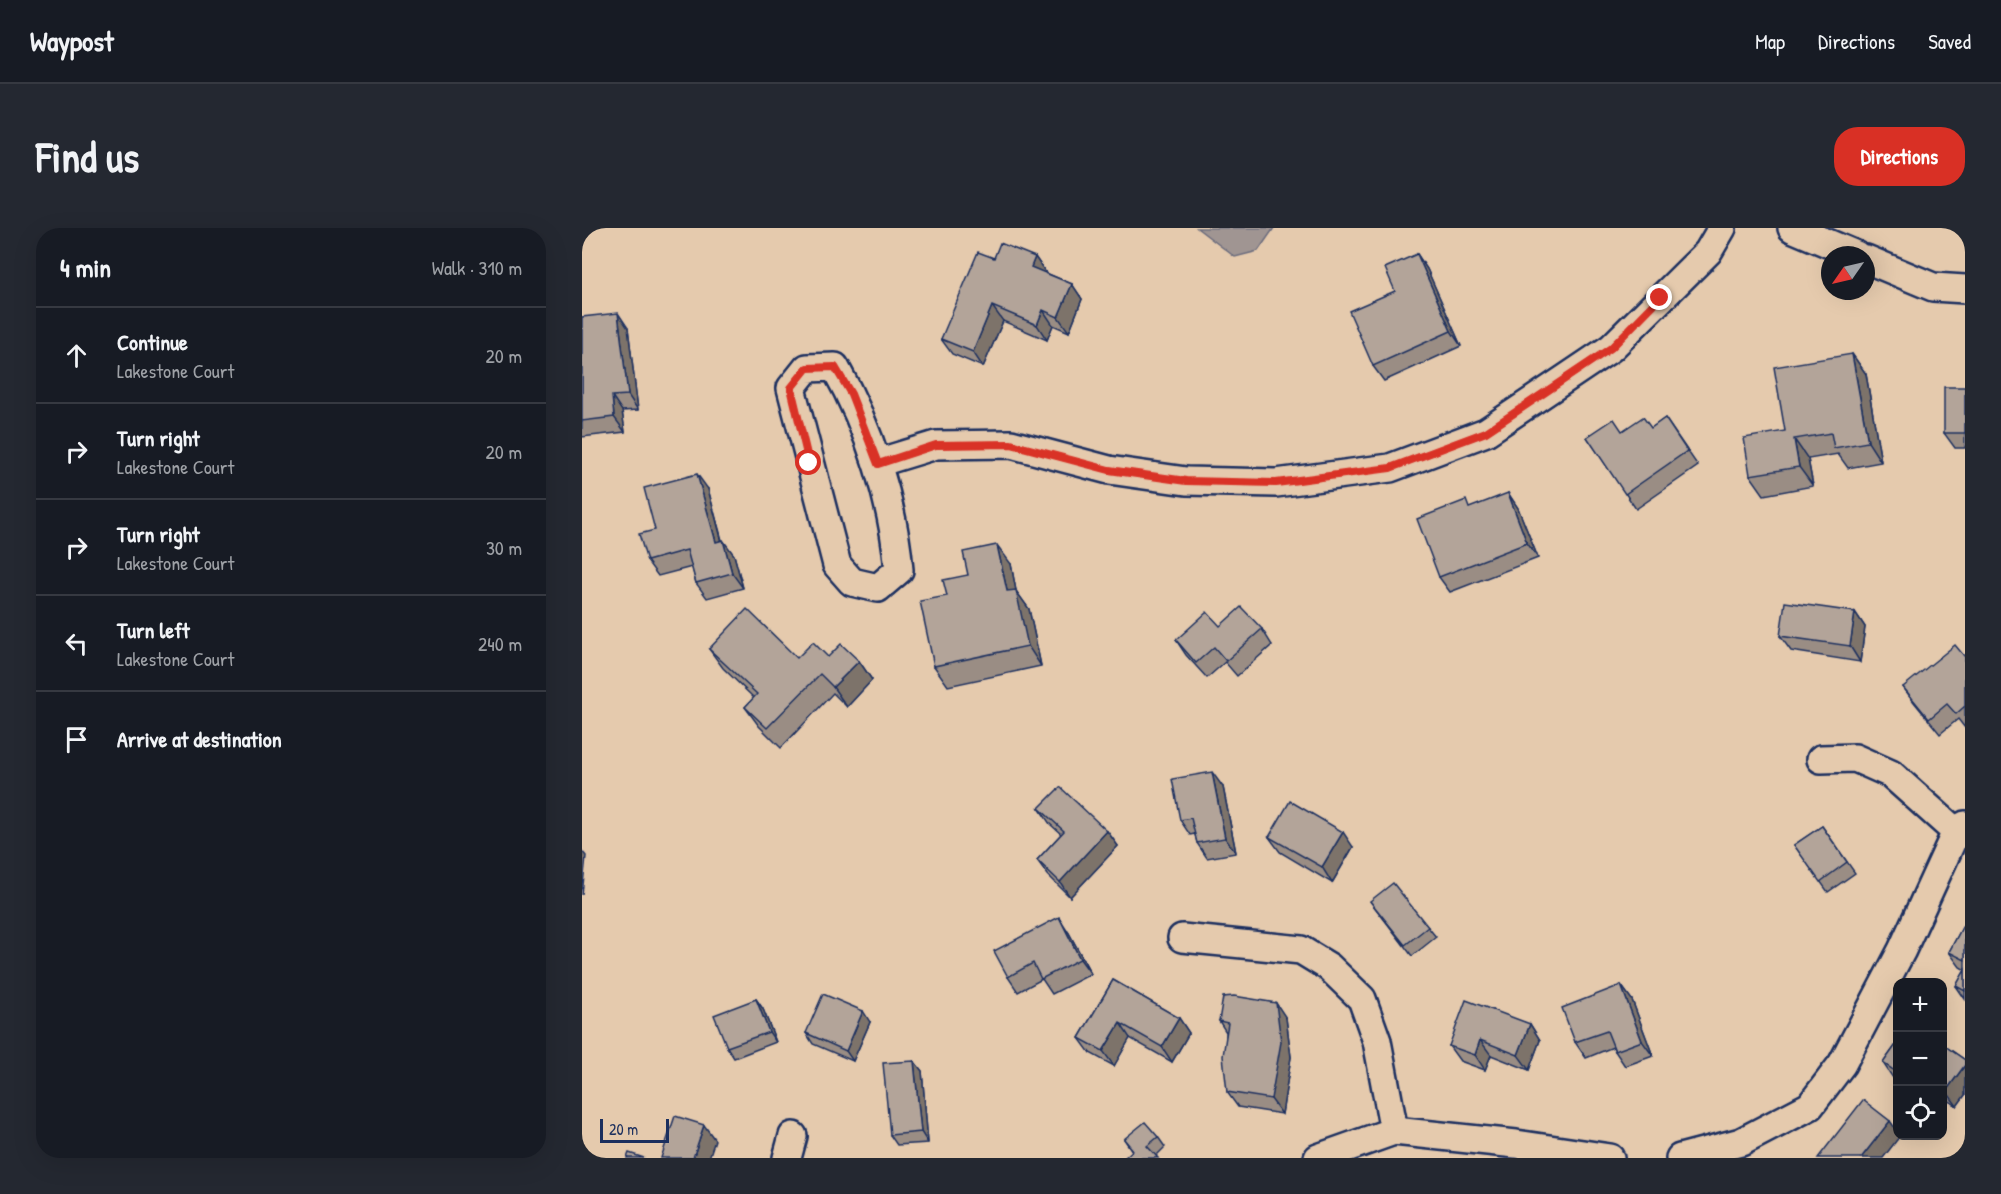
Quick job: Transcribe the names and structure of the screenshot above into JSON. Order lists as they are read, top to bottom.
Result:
{
  "scale_bar": "20 m",
  "north": "bottom left",
  "page": {
    "header": "Waypost",
    "nav": ["Map", "Directions", "Saved"],
    "buttons": "Directions",
    "title": "Find us",
    "heading": ["4 min", "Walk · 310 m"],
    "list": [
      ["Continue", "Lakestone Court", "20 m"],
      ["Turn right", "Lakestone Court", "20 m"],
      ["Turn right", "Lakestone Court", "30 m"],
      ["Turn left", "Lakestone Court", "240 m"],
      "Arrive at destination"
    ],
    "map_buttons": ["+", "−"],
    "scale": "20 m"
  }
}
